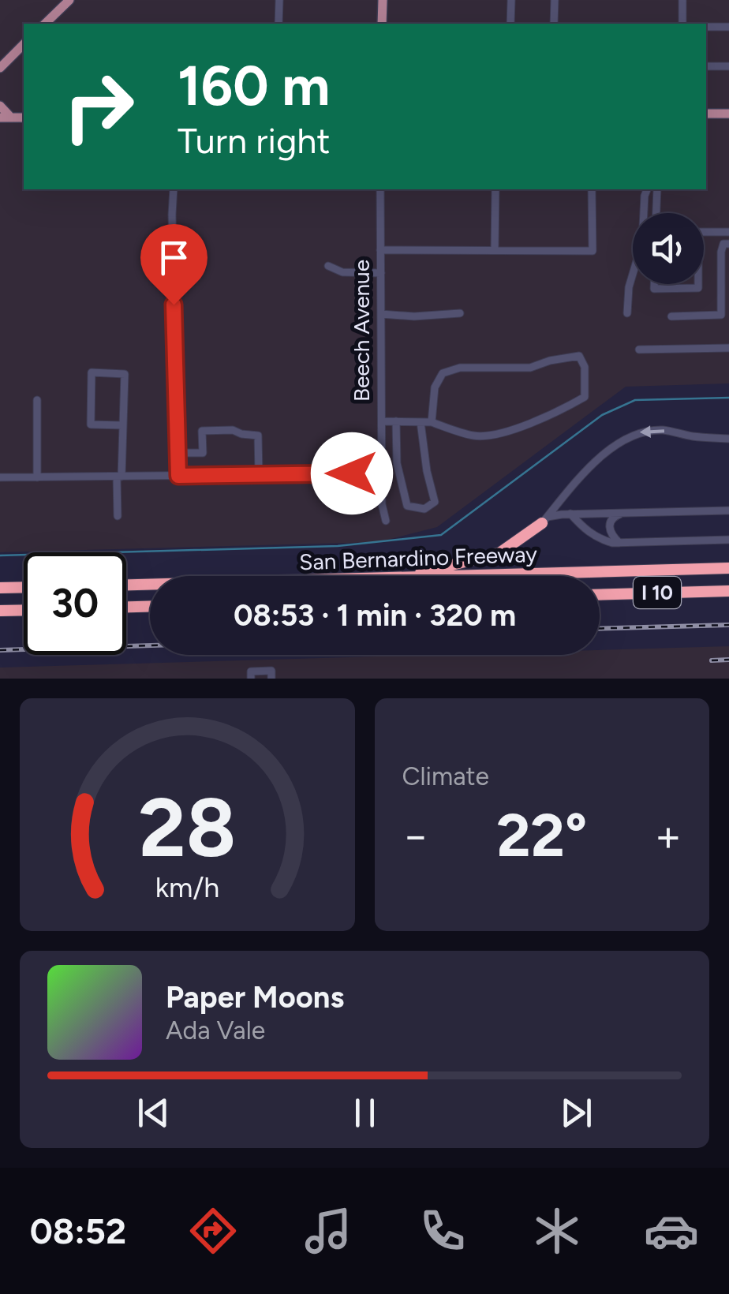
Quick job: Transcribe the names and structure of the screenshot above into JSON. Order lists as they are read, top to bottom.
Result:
{
  "streets": {
    "highway": ["San Bernardino Freeway", "I 10"],
    "street": ["Beech Avenue"]
  },
  "page": {
    "turn": ["160 m", "Turn right"],
    "limit": "30",
    "trip": "08:53 · 1 min · 320 m",
    "tile": "Climate",
    "heat": ["−", "22°", "+"],
    "song": ["Paper Moons", "Ada Vale"],
    "tabs": "08:52",
    "gauge": ["28", "km/h"]
  }
}
